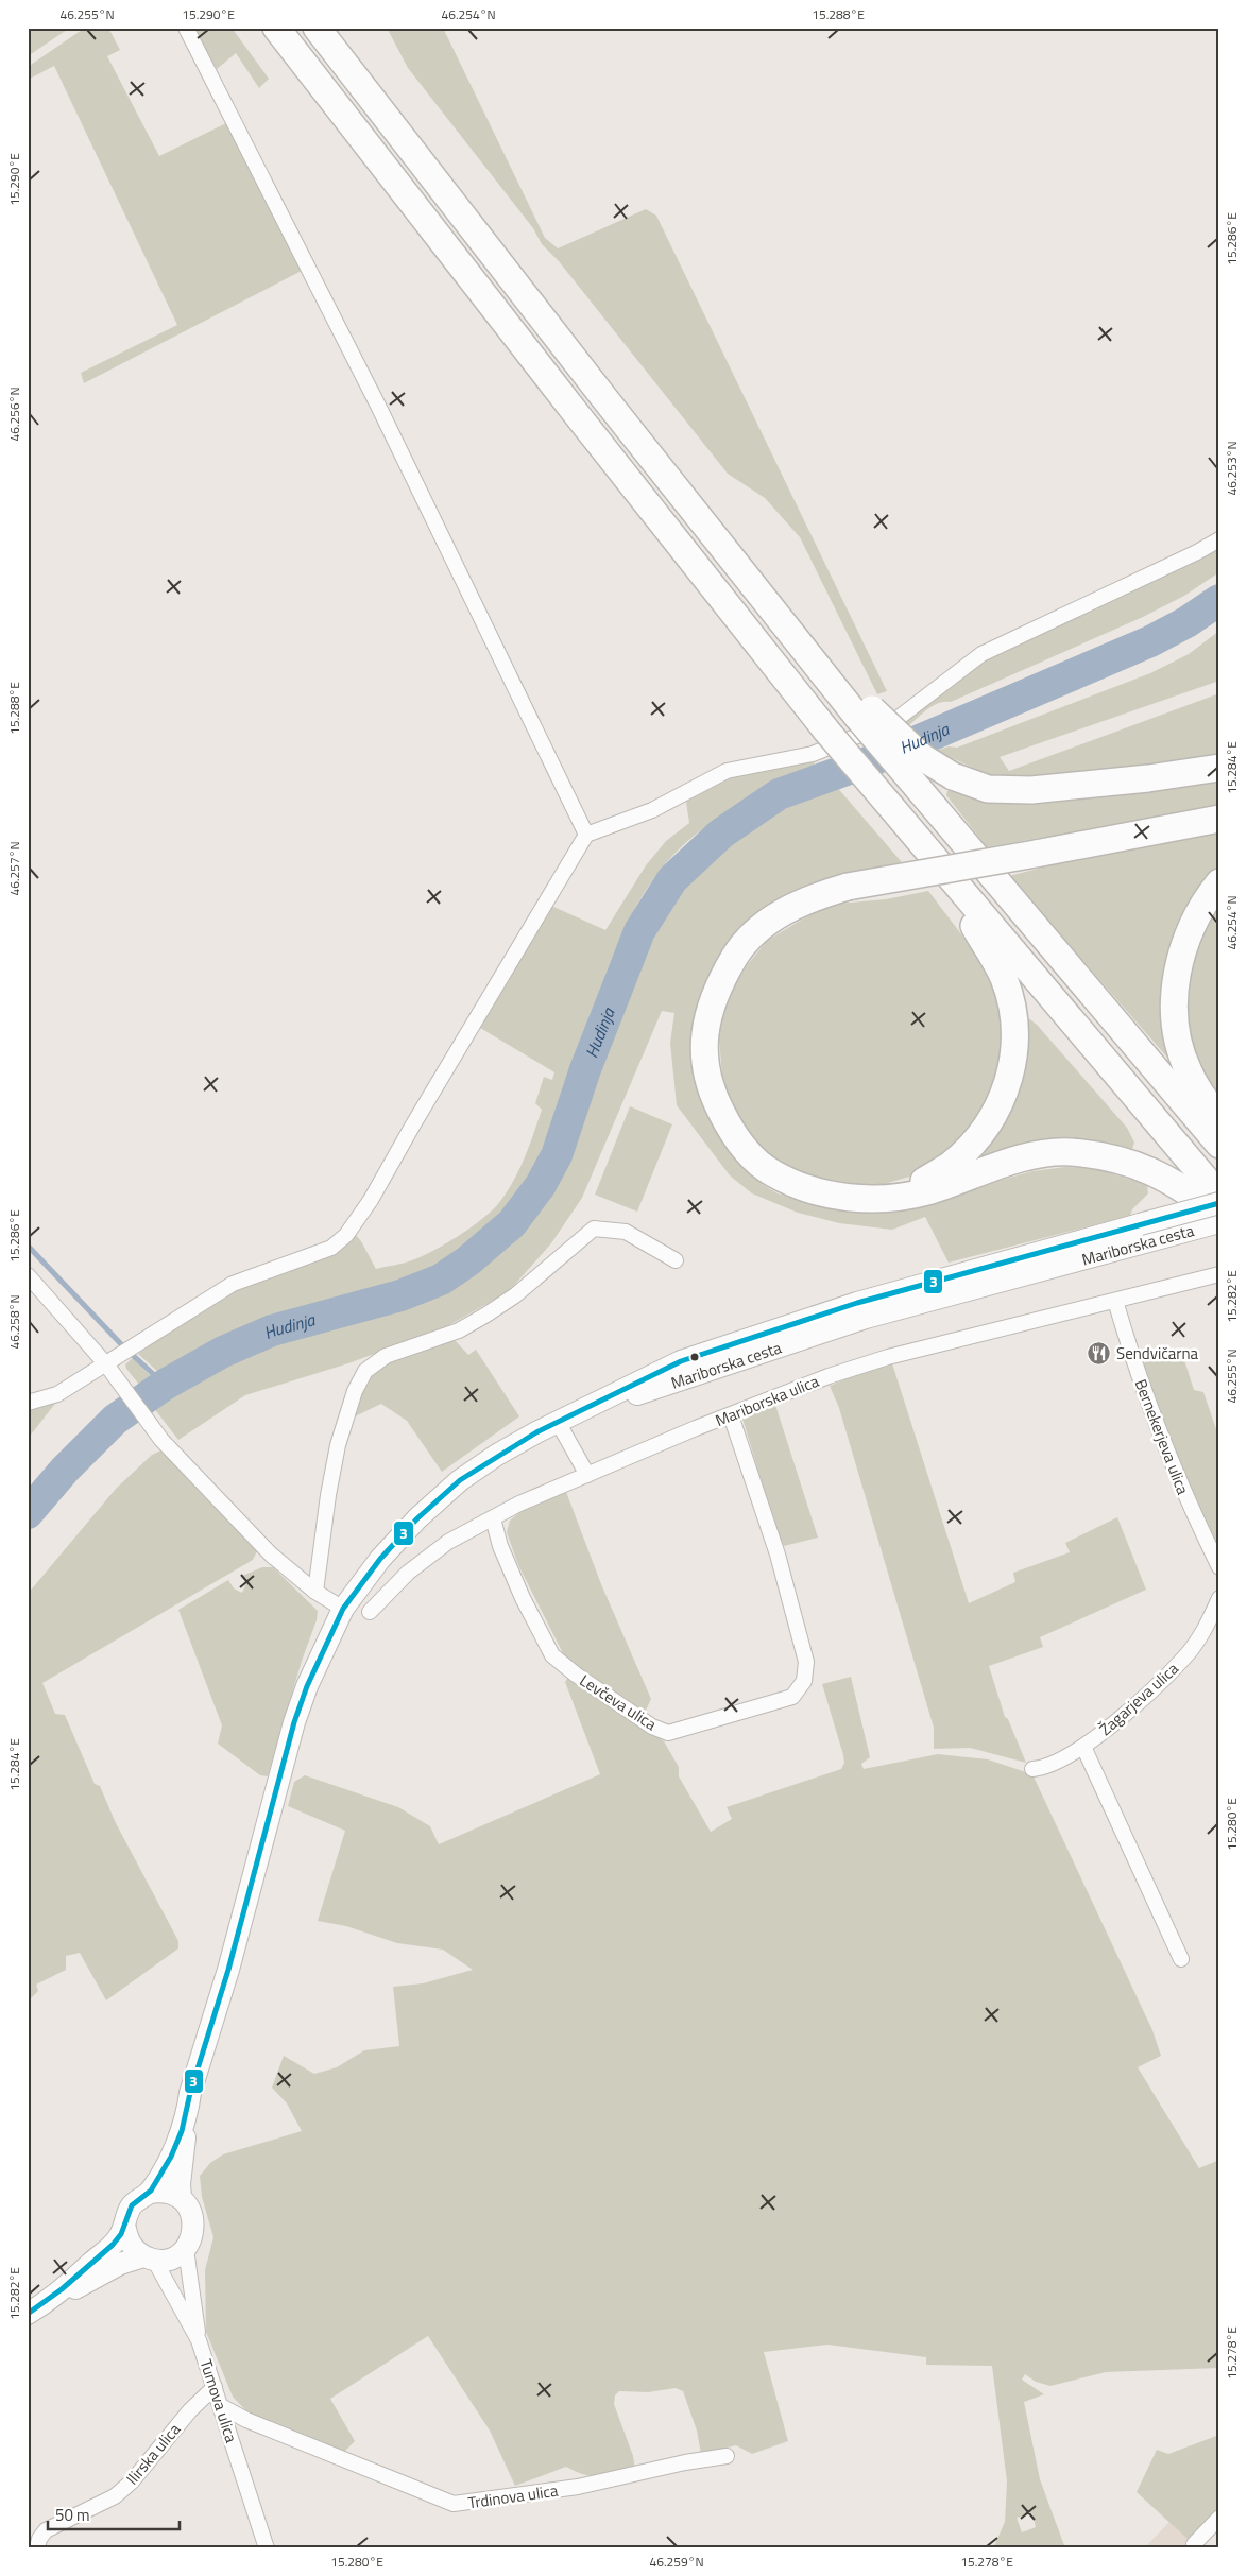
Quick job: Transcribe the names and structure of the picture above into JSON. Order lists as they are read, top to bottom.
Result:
{
  "streets": {
    "main road": ["Mariborska cesta"],
    "street": [
      "Mariborska ulica",
      "Bernekerjeva ulica",
      "Žagarjeva ulica",
      "Levčeva ulica",
      "Tumova ulica",
      "Ilirska ulica",
      "Trdinova ulica"
    ]
  },
  "crossings": [
    ["Mariborska ulica", "Bernekerjeva ulica"],
    ["Mariborska ulica", "Levčeva ulica"],
    ["Tumova ulica", "Ilirska ulica"],
    ["Tumova ulica", "Trdinova ulica"]
  ],
  "water": ["Hudinja"],
  "places": {
    "restaurant": ["Sendvičarna"]
  },
  "lines": ["transit line 3"],
  "scale_bar": "50 m",
  "coordinates": [
    "46.255°N",
    "15.290°E",
    "46.254°N",
    "15.288°E",
    "15.286°E",
    "46.256°N",
    "46.253°N",
    "15.284°E",
    "46.257°N",
    "15.282°E",
    "46.258°N",
    "15.280°E",
    "15.278°E",
    "46.259°N"
  ]
}
